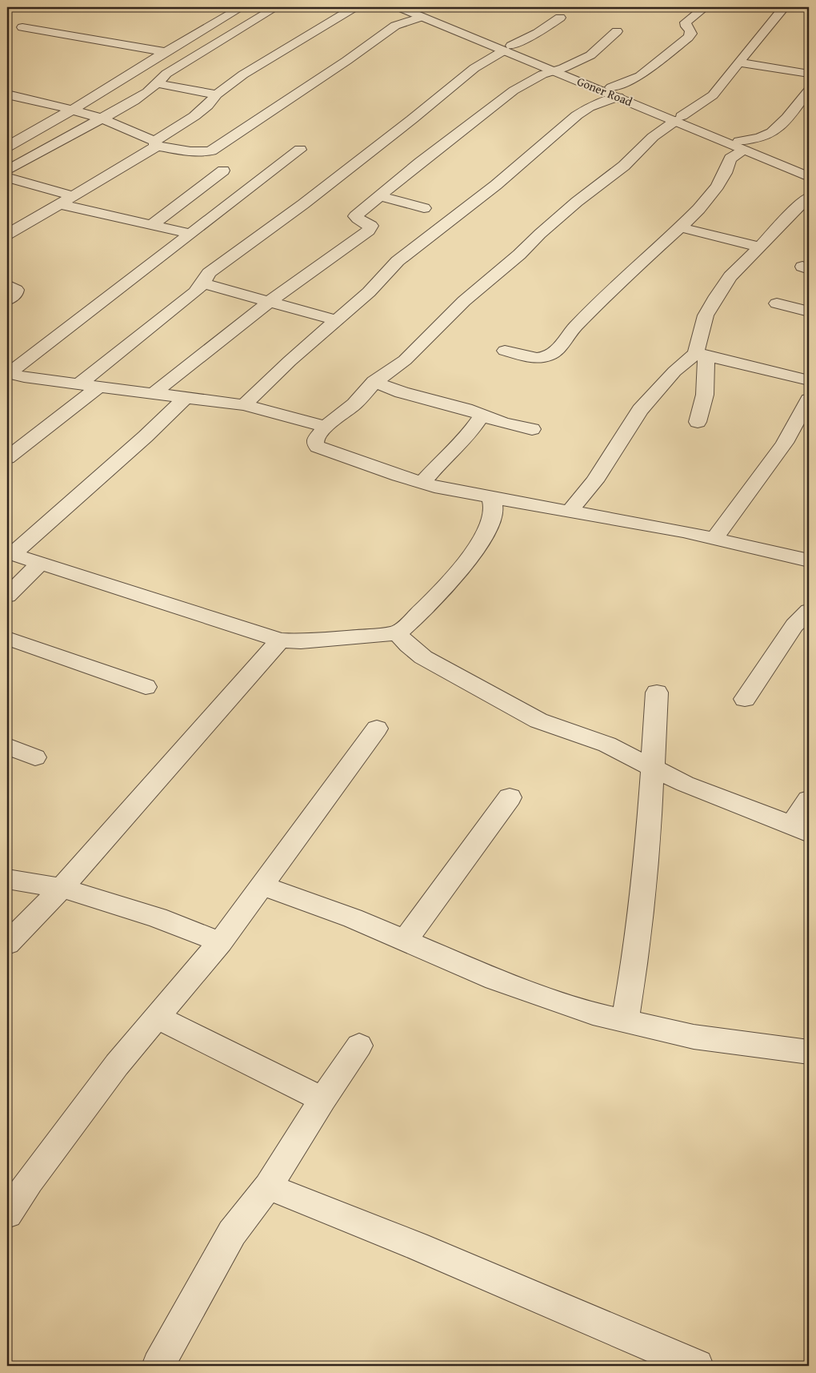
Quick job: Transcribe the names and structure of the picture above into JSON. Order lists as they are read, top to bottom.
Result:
{
  "streets": {
    "street": ["Goner Road"]
  }
}
